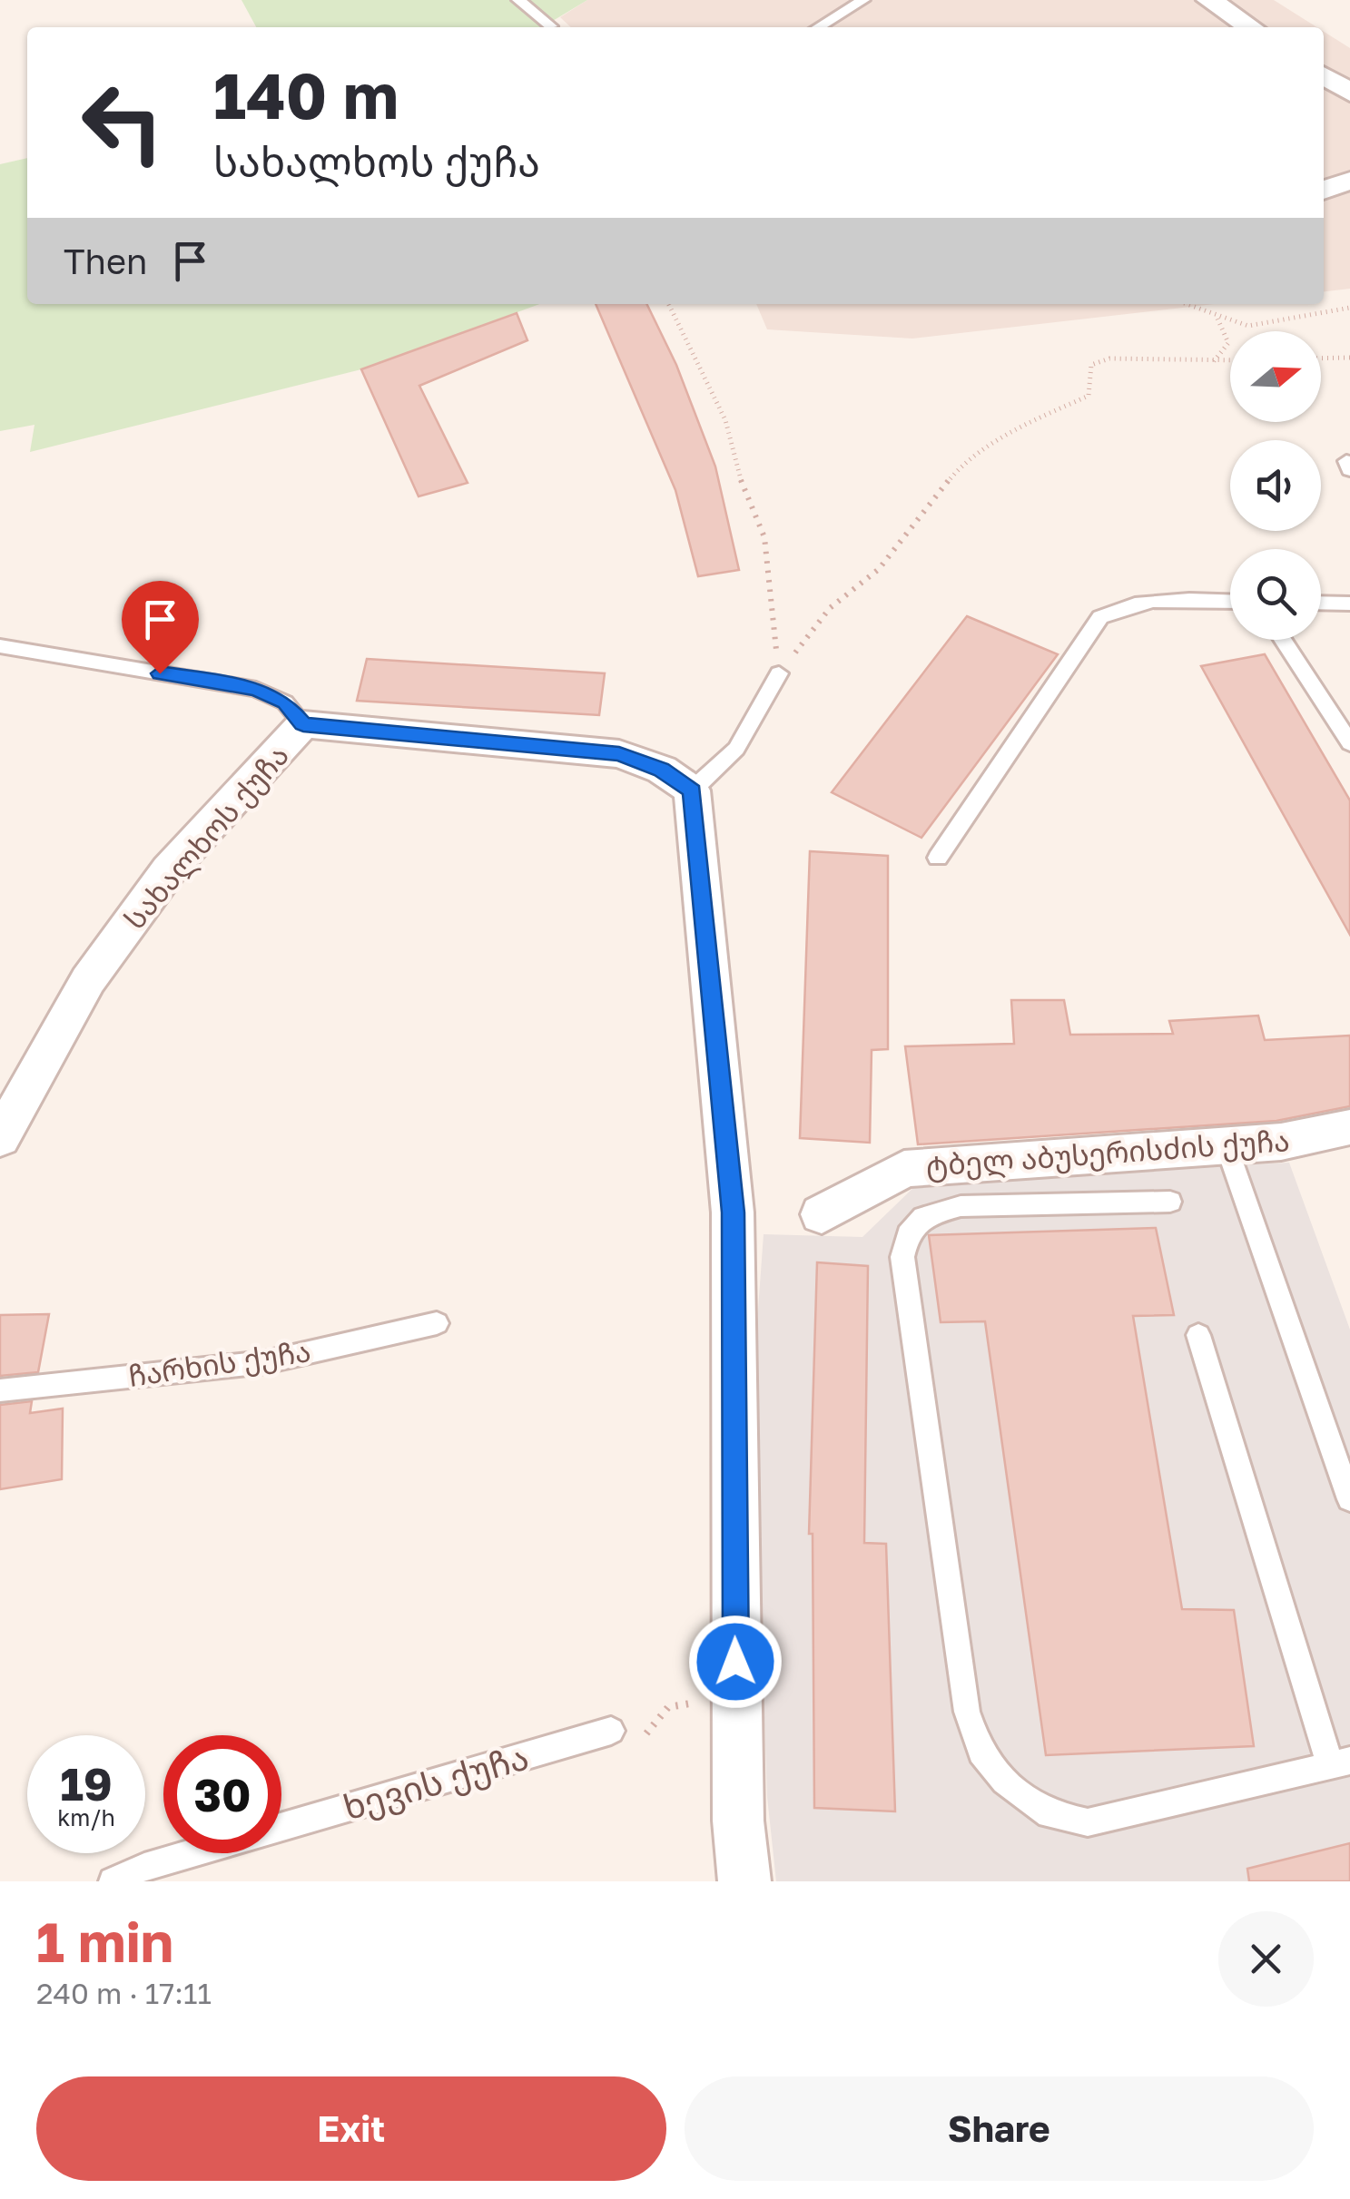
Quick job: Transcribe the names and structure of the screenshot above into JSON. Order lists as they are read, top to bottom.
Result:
{
  "streets": {
    "street": ["სახალხოს ქუჩა", "ტბელ აბუსერისძის ქუჩა"],
    "lane": ["ჩარხის ქუჩა", "ხევის ქუჩა"]
  },
  "north": "right",
  "page": {
    "turn": ["140 m", "სახალხოს ქუჩა"],
    "then": "Then",
    "speed": "19 km/h",
    "limit": "30",
    "heading": ["1 min", "240 m · 17:11"],
    "buttons": ["Exit", "Share"]
  }
}
